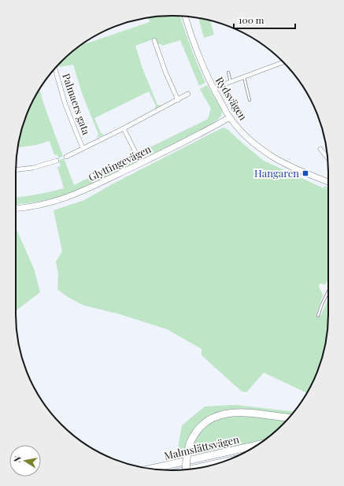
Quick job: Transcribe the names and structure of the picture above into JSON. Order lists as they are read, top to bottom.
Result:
{
  "streets": {
    "highway": ["Malmslättsvägen"],
    "street": ["Rydsvägen", "Palmaers gata", "Glyttingevägen"]
  },
  "crossings": [
    ["Rydsvägen", "Glyttingevägen"]
  ],
  "places": {
    "transit": ["Hangaren"]
  },
  "scale_bar": "100 m",
  "north": "left"
}
